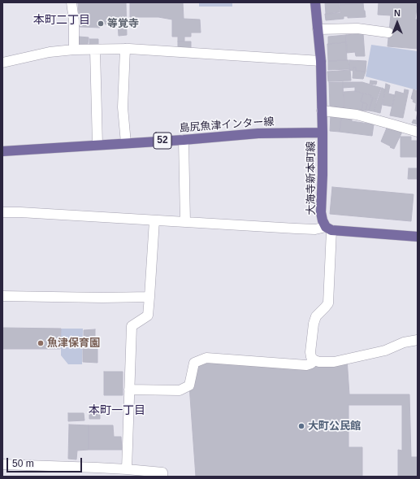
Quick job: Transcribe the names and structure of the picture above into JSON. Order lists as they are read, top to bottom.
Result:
{
  "streets": {
    "main road": ["島尻魚津インター線", "52", "大海寺新本町線"]
  },
  "crossings": [
    ["島尻魚津インター線", "大海寺新本町線"]
  ],
  "districts": ["本町二丁目", "本町一丁目"],
  "places": ["等覚寺", "魚津保育園", "大町公民館"],
  "scale_bar": "50 m",
  "north": "top"
}
